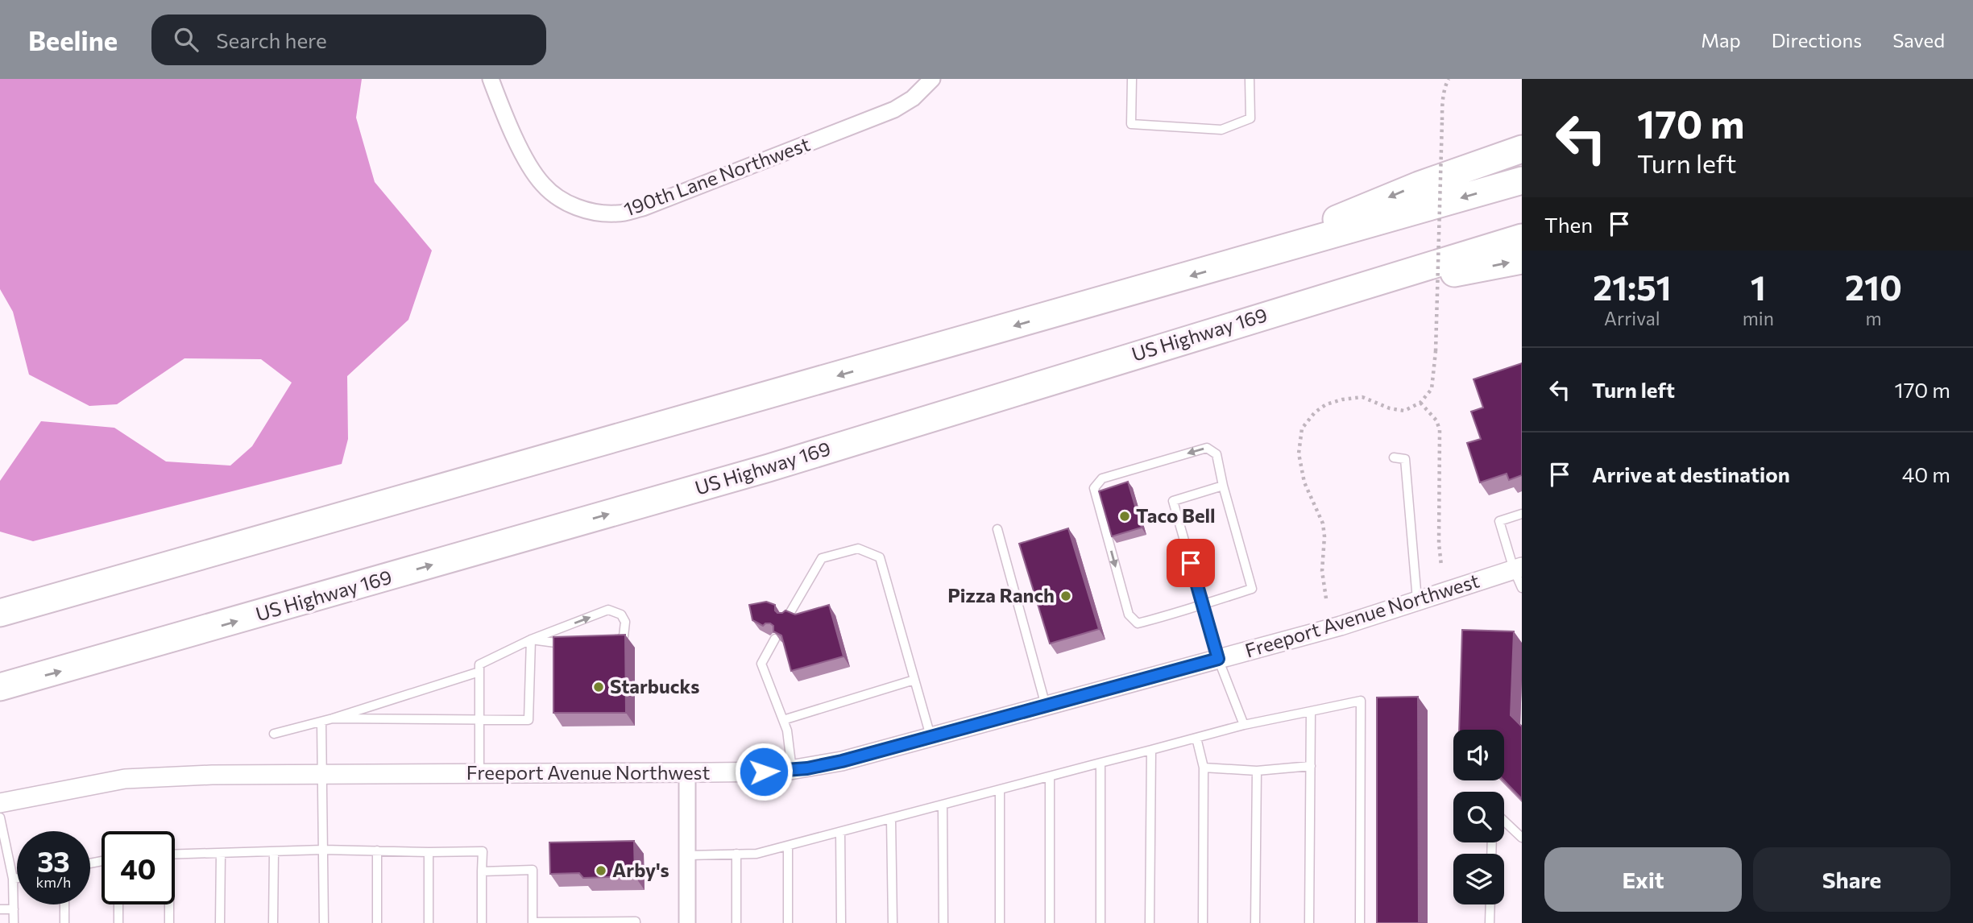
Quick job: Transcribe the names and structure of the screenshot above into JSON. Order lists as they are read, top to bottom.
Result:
{
  "streets": {
    "highway": ["US Highway 169"],
    "street": ["190th Lane Northwest", "Freeport Avenue Northwest"]
  },
  "places": [
    "Taco Bell",
    "Pizza Ranch",
    "Starbucks",
    "Arby's"
  ],
  "page": {
    "header": "Beeline",
    "search": "Search here",
    "nav": ["Map", "Directions", "Saved"],
    "turn": ["170 m", "Turn left"],
    "then": "Then",
    "eta": [
      "21:51",
      "Arrival",
      "1",
      "min",
      "210",
      "m"
    ],
    "list": [
      {
        "name": "Turn left",
        "value": "170 m"
      },
      {
        "name": "Arrive at destination",
        "value": "40 m"
      }
    ],
    "speed": "33 km/h",
    "limit": "40",
    "buttons": ["Exit", "Share"]
  }
}
